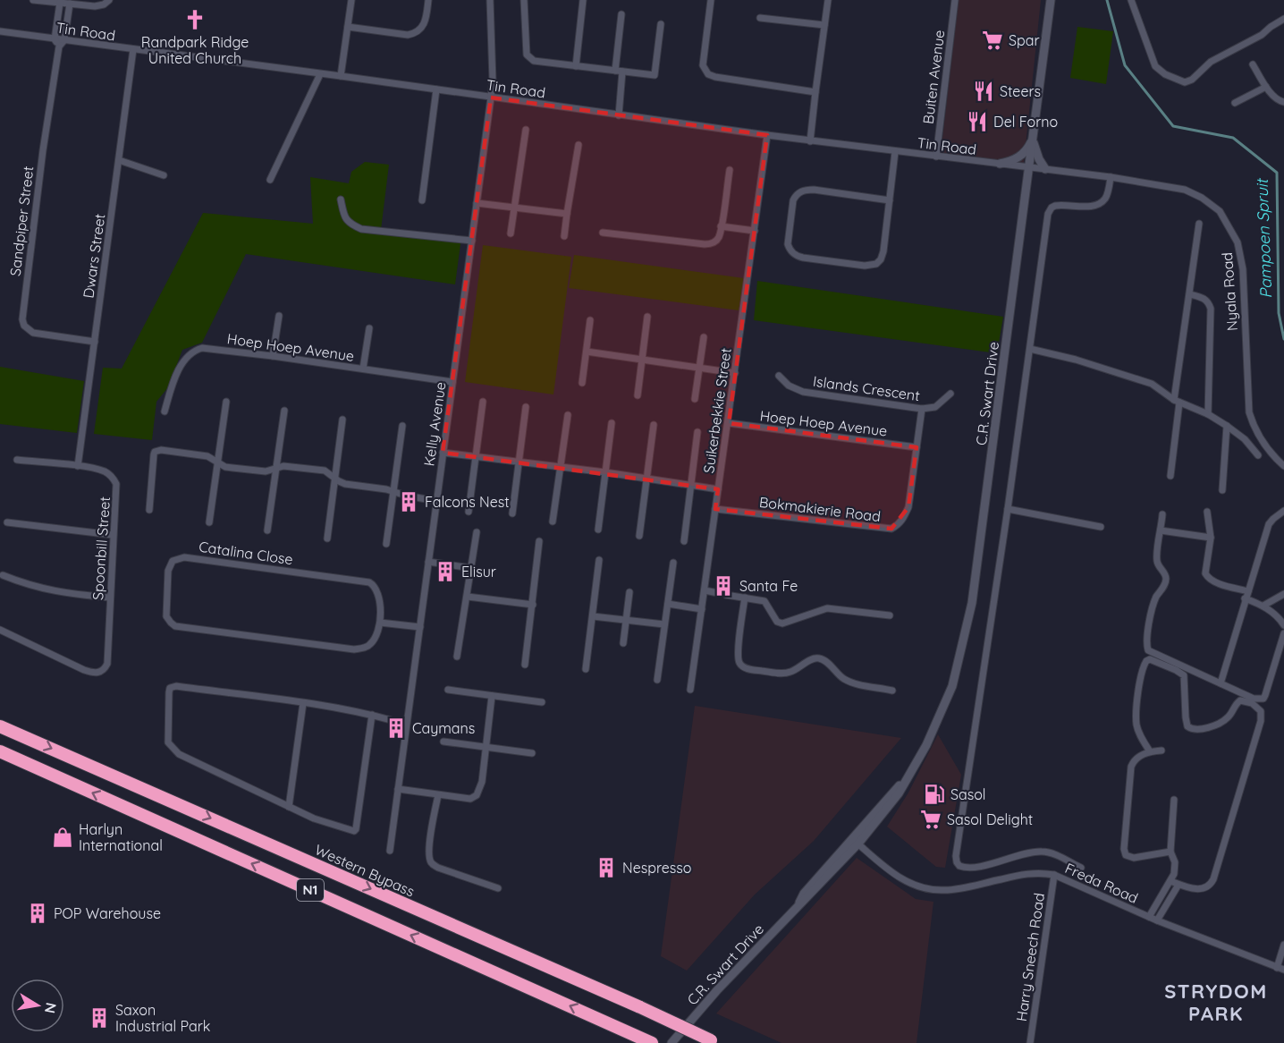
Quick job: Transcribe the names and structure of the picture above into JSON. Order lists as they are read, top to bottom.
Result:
{
  "streets": {
    "highway": ["Western Bypass", "N1"],
    "street": [
      "Tin Road",
      "Buiten Avenue",
      "Sandpiper Street",
      "Dwars Street",
      "Nyala Road",
      "Hoep Hoep Avenue",
      "Islands Crescent",
      "C.R. Swart Drive",
      "Suikerbekkie Street",
      "Kelly Avenue",
      "Bokmakierie Road",
      "Spoonbill Street",
      "Catalina Close",
      "Freda Road",
      "Harry Sneech Road"
    ]
  },
  "crossings": [
    ["Tin Road", "Buiten Avenue"],
    ["Tin Road", "Dwars Street"],
    ["Tin Road", "Nyala Road"],
    ["Tin Road", "C.R. Swart Drive"],
    ["Tin Road", "Suikerbekkie Street"],
    ["Tin Road", "Kelly Avenue"],
    ["Sandpiper Street", "Dwars Street"],
    ["Dwars Street", "Spoonbill Street"],
    ["Nyala Road", "C.R. Swart Drive"],
    ["Hoep Hoep Avenue", "Suikerbekkie Street"],
    ["Hoep Hoep Avenue", "Kelly Avenue"],
    ["Hoep Hoep Avenue", "Bokmakierie Road"],
    ["Islands Crescent", "Bokmakierie Road"],
    ["C.R. Swart Drive", "Freda Road"],
    ["Suikerbekkie Street", "Bokmakierie Road"],
    ["Freda Road", "Harry Sneech Road"]
  ],
  "districts": ["STRYDOM PARK"],
  "water": ["Pampoen Spruit"],
  "places": {
    "church": ["Randpark Ridge United Church"],
    "supermarket": ["Spar", "Sasol Delight"],
    "restaurant": ["Steers", "Del Forno"],
    "building": [
      "Falcons Nest",
      "Elisur",
      "Santa Fe",
      "Caymans",
      "Nespresso",
      "POP Warehouse",
      "Saxon Industrial Park"
    ],
    "fuel station": ["Sasol"],
    "shop": ["Harlyn International"]
  },
  "north": "right"
}
